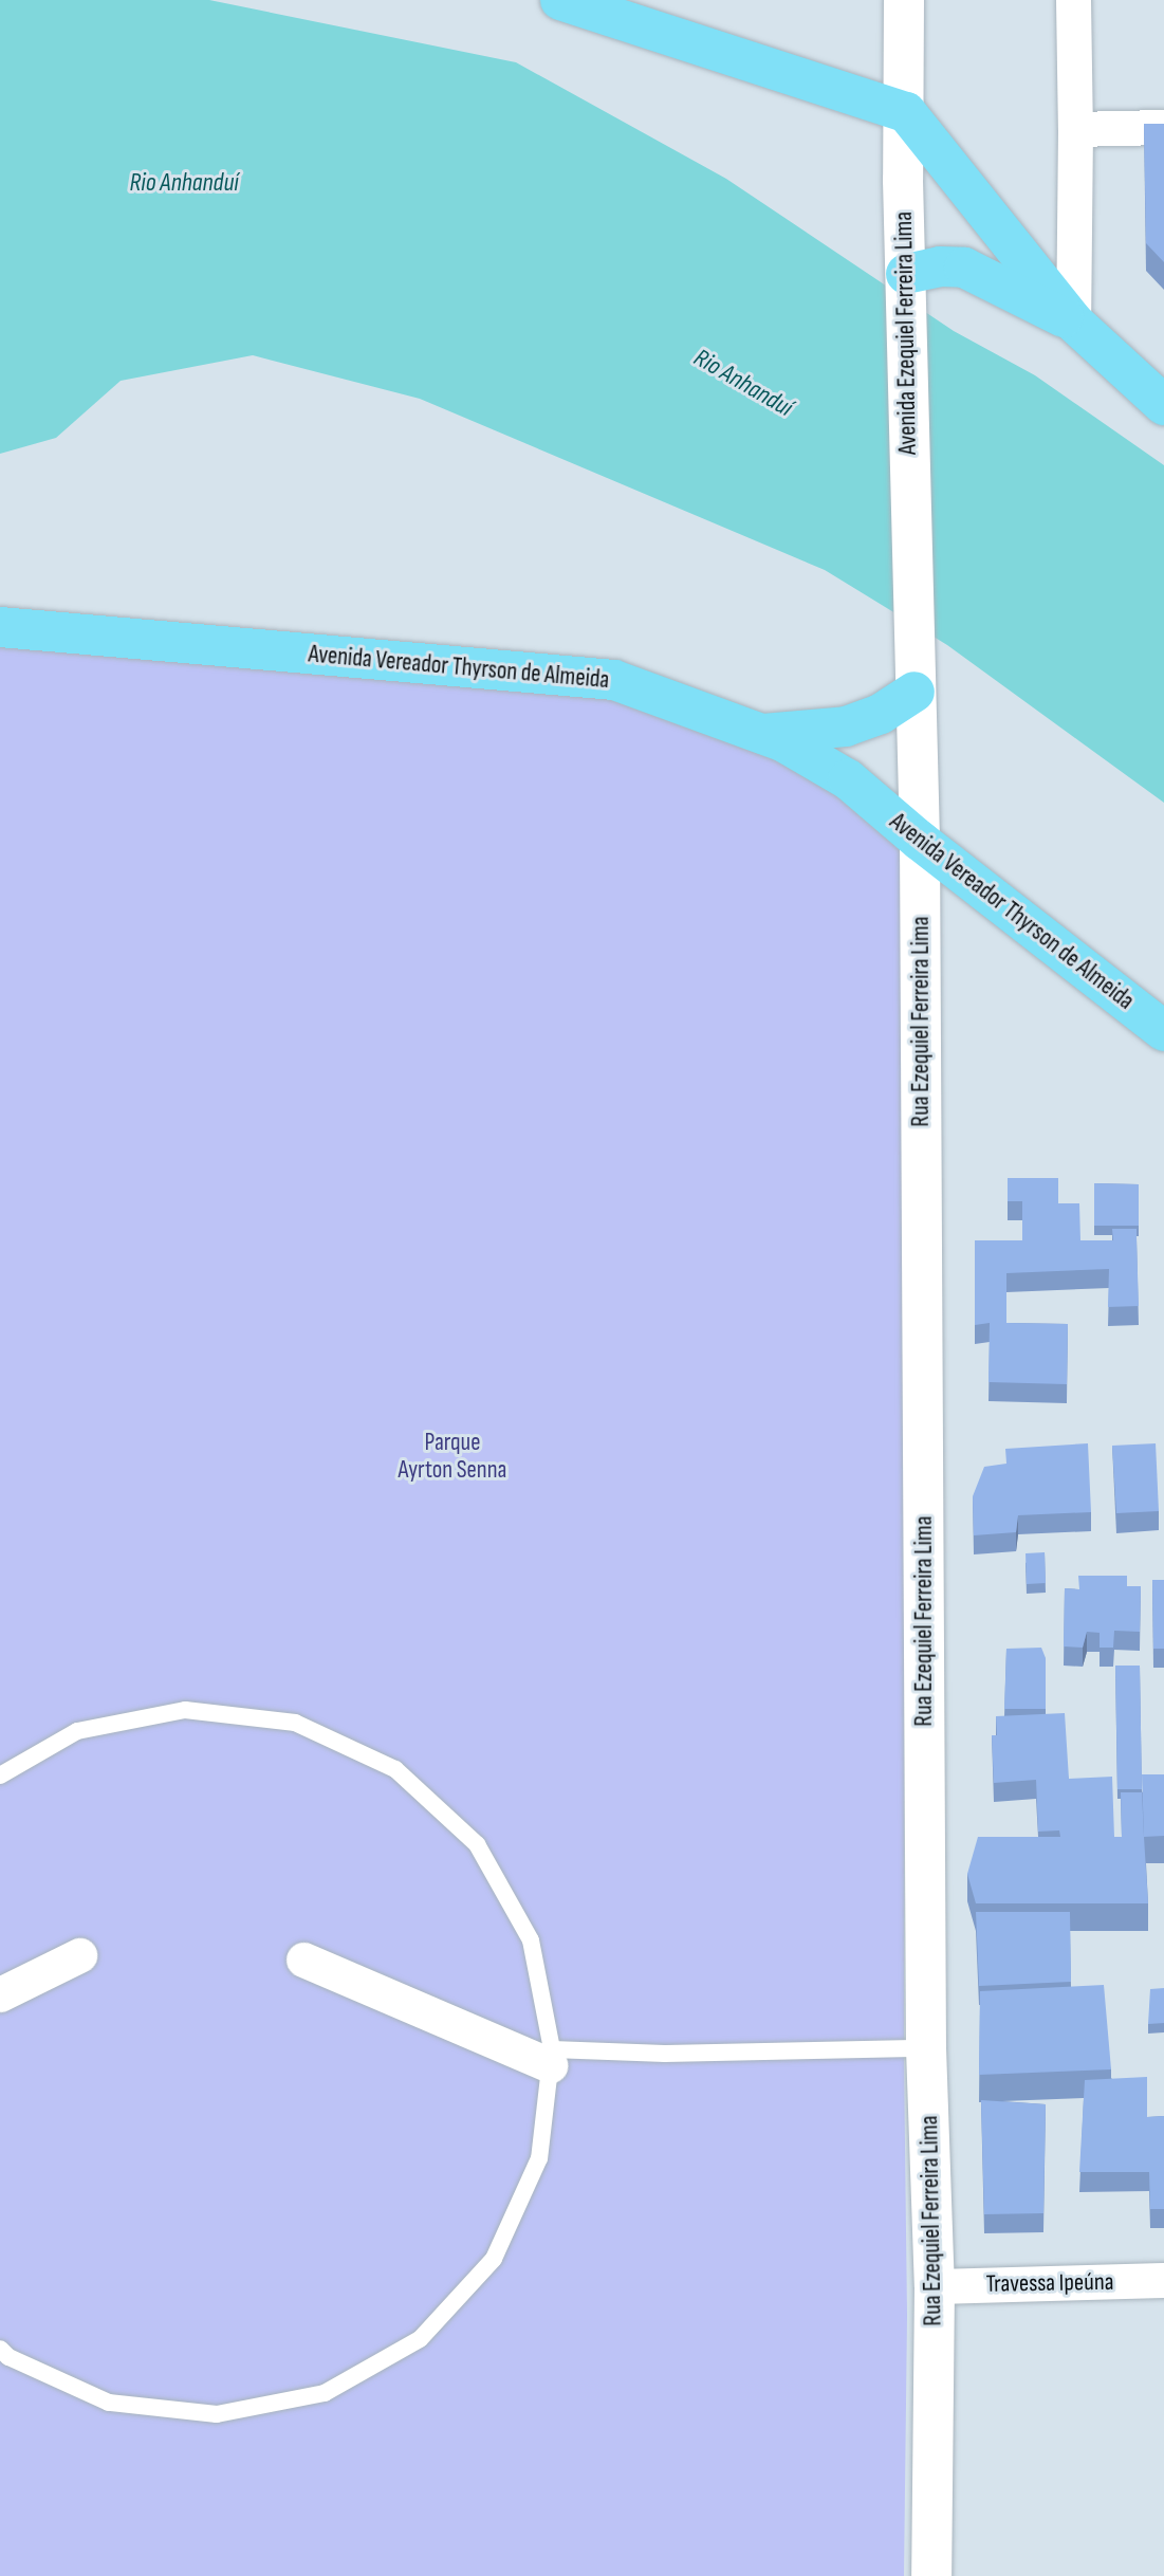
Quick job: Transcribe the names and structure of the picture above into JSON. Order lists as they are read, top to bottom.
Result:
{
  "streets": {
    "main road": ["Avenida Ezequiel Ferreira Lima", "Avenida Vereador Thyrson de Almeida", "Rua Ezequiel Ferreira Lima"],
    "street": ["Travessa Ipeúna"]
  },
  "crossings": [
    ["Avenida Ezequiel Ferreira Lima", "Rua Ezequiel Ferreira Lima"],
    ["Avenida Vereador Thyrson de Almeida", "Rua Ezequiel Ferreira Lima"],
    ["Rua Ezequiel Ferreira Lima", "Travessa Ipeúna"]
  ],
  "water": ["Rio Anhanduí"],
  "parks": ["Parque Ayrton Senna"]
}
